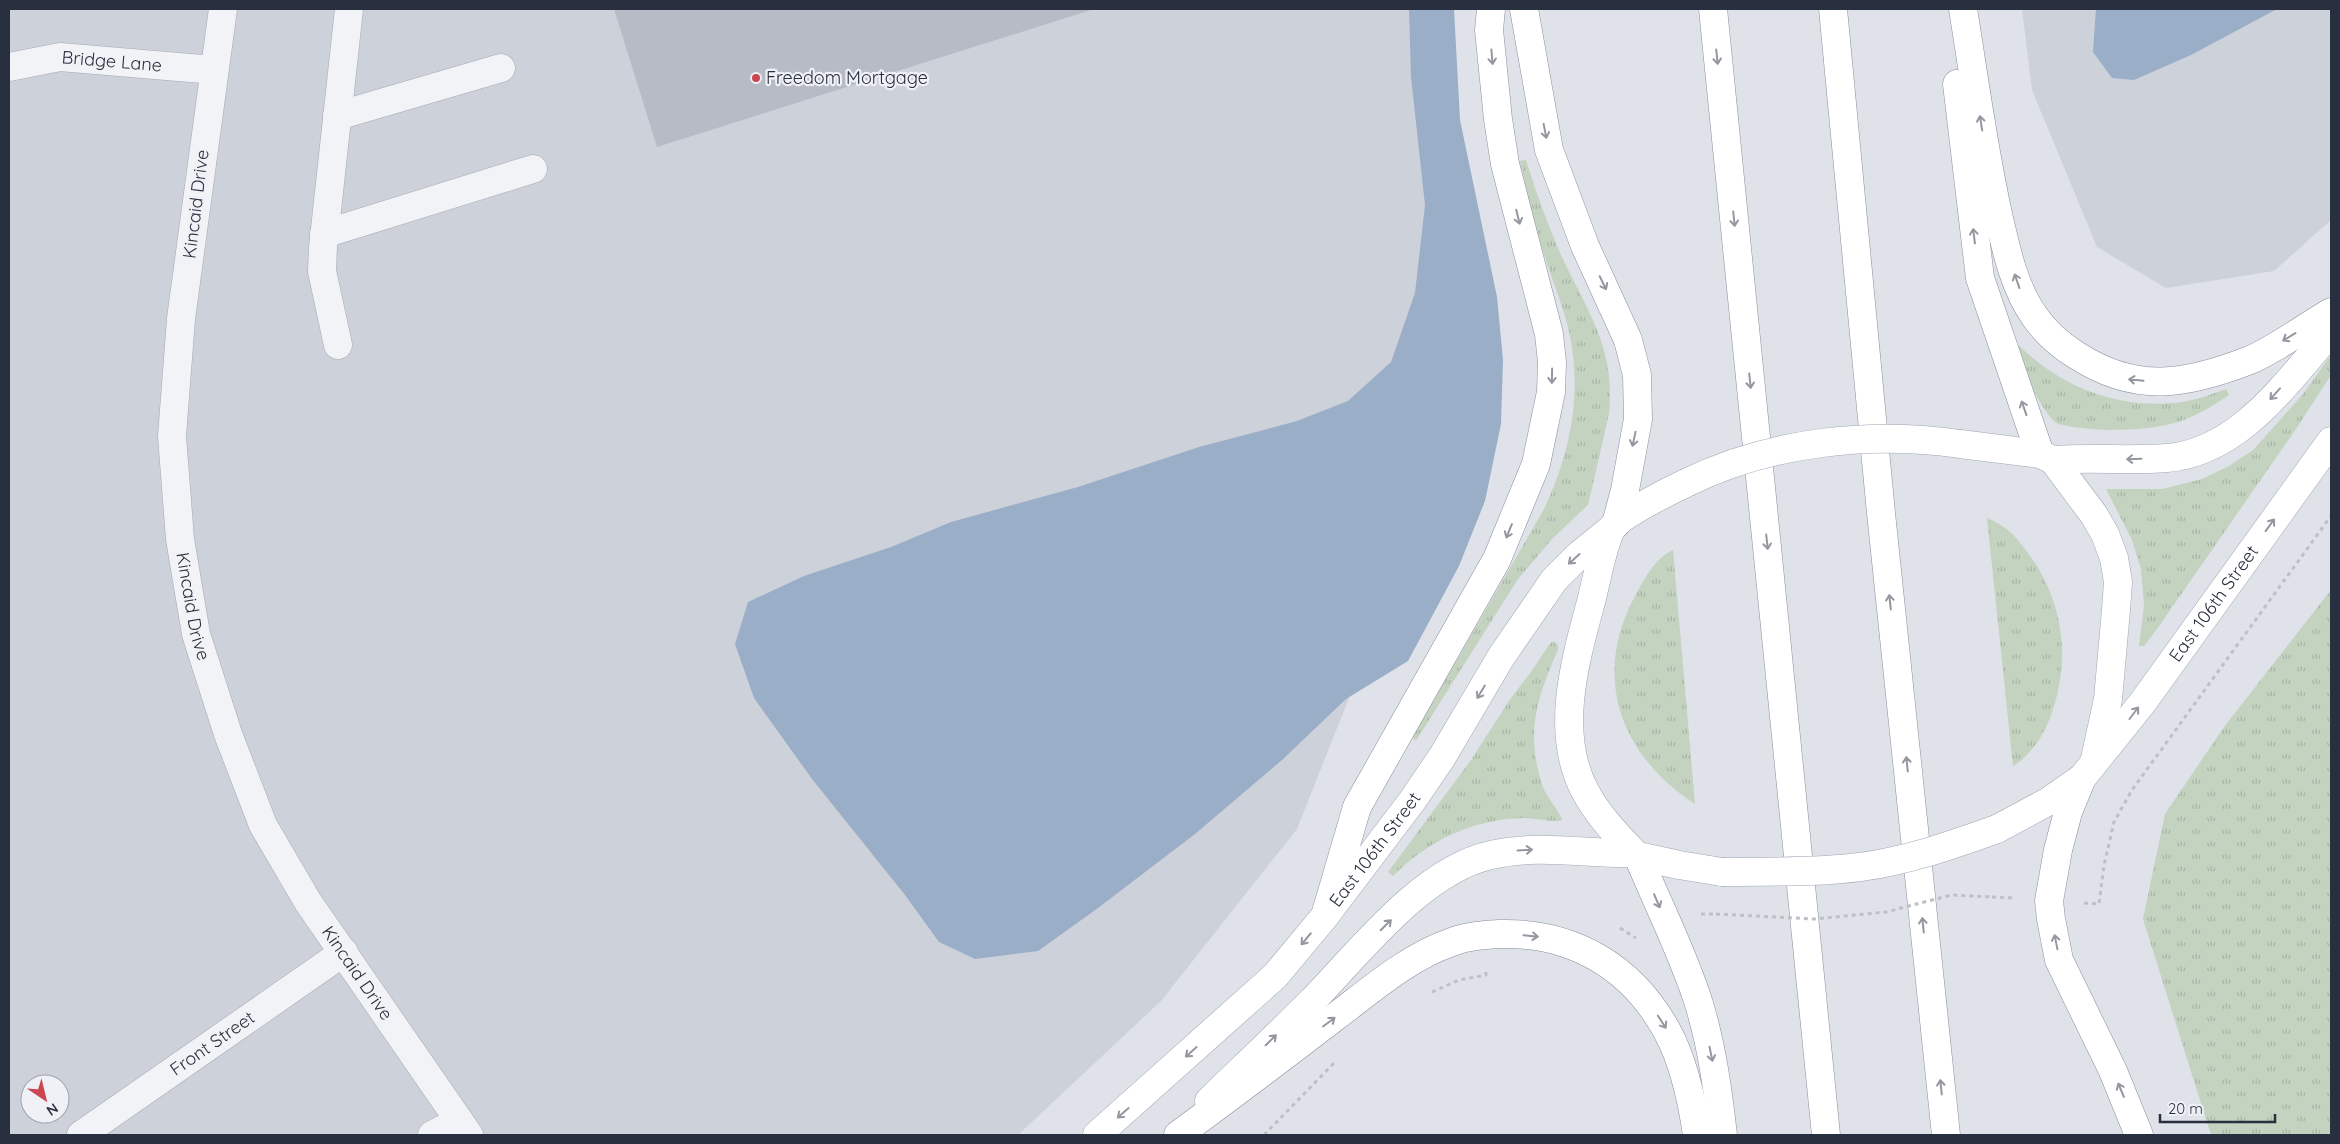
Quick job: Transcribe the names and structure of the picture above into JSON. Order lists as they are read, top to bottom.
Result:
{
  "streets": {
    "main road": ["East 106th Street"],
    "street": ["Bridge Lane", "Kincaid Drive", "Front Street"]
  },
  "crossings": [
    ["Bridge Lane", "Kincaid Drive"],
    ["Kincaid Drive", "Front Street"]
  ],
  "places": ["Freedom Mortgage"],
  "scale_bar": "20 m",
  "north": "bottom right"
}
